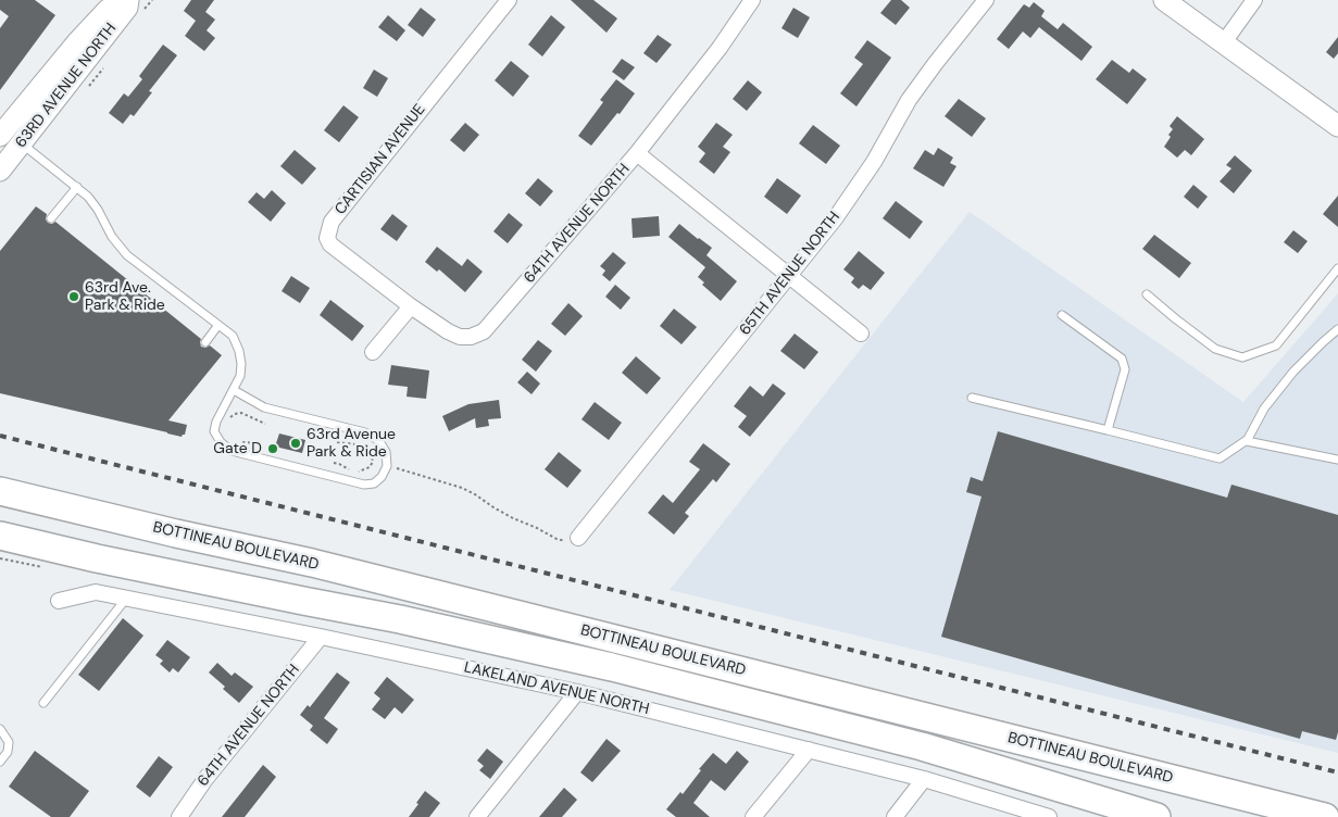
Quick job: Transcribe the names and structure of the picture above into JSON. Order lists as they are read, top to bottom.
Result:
{
  "streets": {
    "highway": ["BOTTINEAU BOULEVARD"],
    "street": [
      "63RD AVENUE NORTH",
      "CARTISIAN AVENUE",
      "64TH AVENUE NORTH",
      "65TH AVENUE NORTH",
      "LAKELAND AVENUE NORTH"
    ]
  },
  "crossings": [
    ["CARTISIAN AVENUE", "64TH AVENUE NORTH"],
    ["64TH AVENUE NORTH", "LAKELAND AVENUE NORTH"]
  ],
  "places": ["63rd Ave. Park & Ride", "63rd Avenue Park & Ride", "Gate D"]
}
